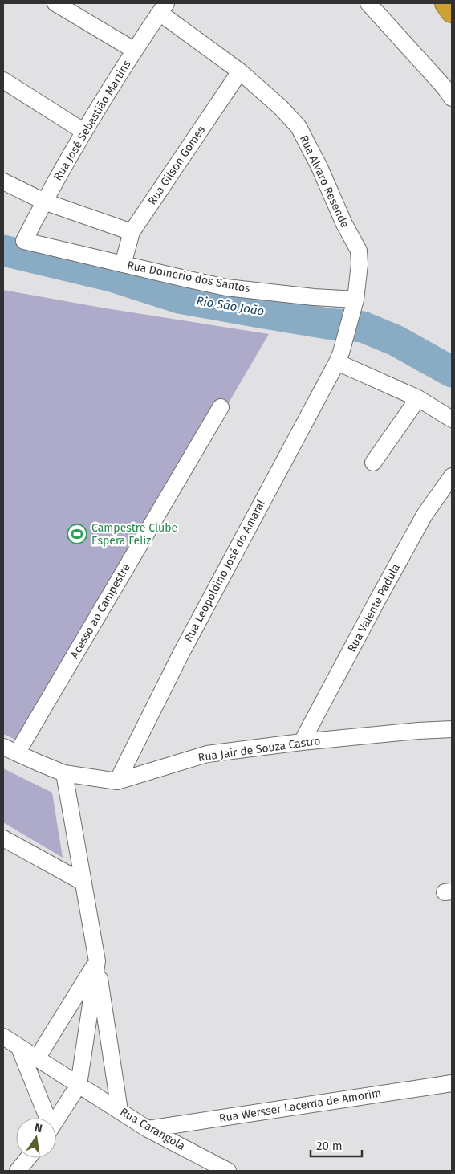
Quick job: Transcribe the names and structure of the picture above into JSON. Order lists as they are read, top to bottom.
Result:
{
  "streets": {
    "street": [
      "Rua José Sebastião Martins",
      "Rua Gilson Gomes",
      "Rua Alvaro Resende",
      "Rua Domerio dos Santos",
      "Rua Leopoldino José do Amaral",
      "Rua Valente Padula",
      "Acesso ao Campestre",
      "Rua Jair de Souza Castro",
      "Rua Wersser Lacerda de Amorim",
      "Rua Carangola"
    ]
  },
  "crossings": [
    ["Rua José Sebastião Martins", "Rua Alvaro Resende"],
    ["Rua José Sebastião Martins", "Rua Domerio dos Santos"],
    ["Rua Gilson Gomes", "Rua Alvaro Resende"],
    ["Rua Gilson Gomes", "Rua Domerio dos Santos"],
    ["Rua Alvaro Resende", "Rua Domerio dos Santos"],
    ["Rua Alvaro Resende", "Rua Leopoldino José do Amaral"],
    ["Rua Leopoldino José do Amaral", "Rua Jair de Souza Castro"],
    ["Rua Valente Padula", "Rua Jair de Souza Castro"],
    ["Acesso ao Campestre", "Rua Jair de Souza Castro"],
    ["Rua Wersser Lacerda de Amorim", "Rua Carangola"]
  ],
  "water": ["Rio São João"],
  "places": {
    "sports": ["Campestre Clube Espera Feliz"]
  },
  "scale_bar": "20 m",
  "north": "top"
}
